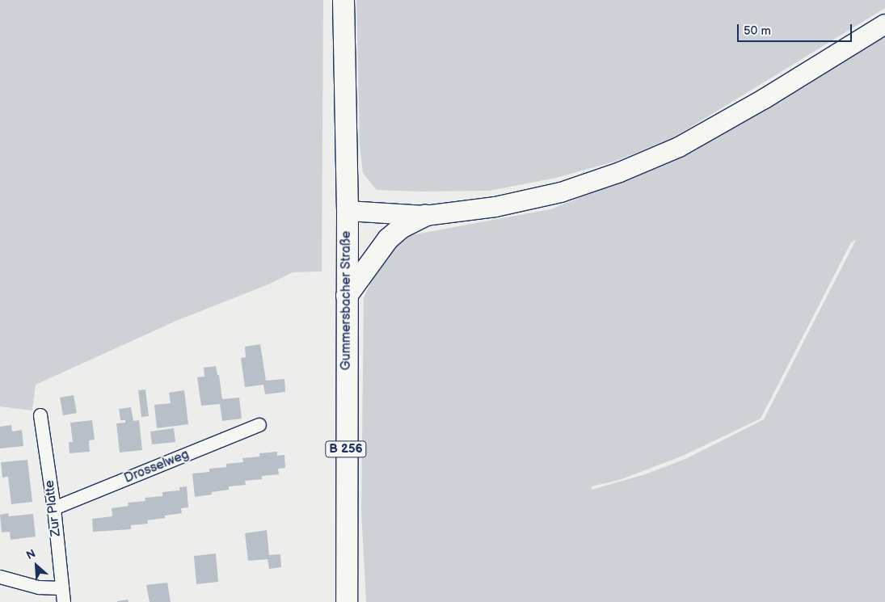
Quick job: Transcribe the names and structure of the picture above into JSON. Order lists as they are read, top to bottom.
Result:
{
  "streets": {
    "main road": ["Gummersbacher Straße", "B 256"],
    "street": ["Drosselweg", "Zur Platte"]
  },
  "crossings": [
    ["Drosselweg", "Zur Platte"]
  ],
  "scale_bar": "50 m",
  "north": "top left"
}
